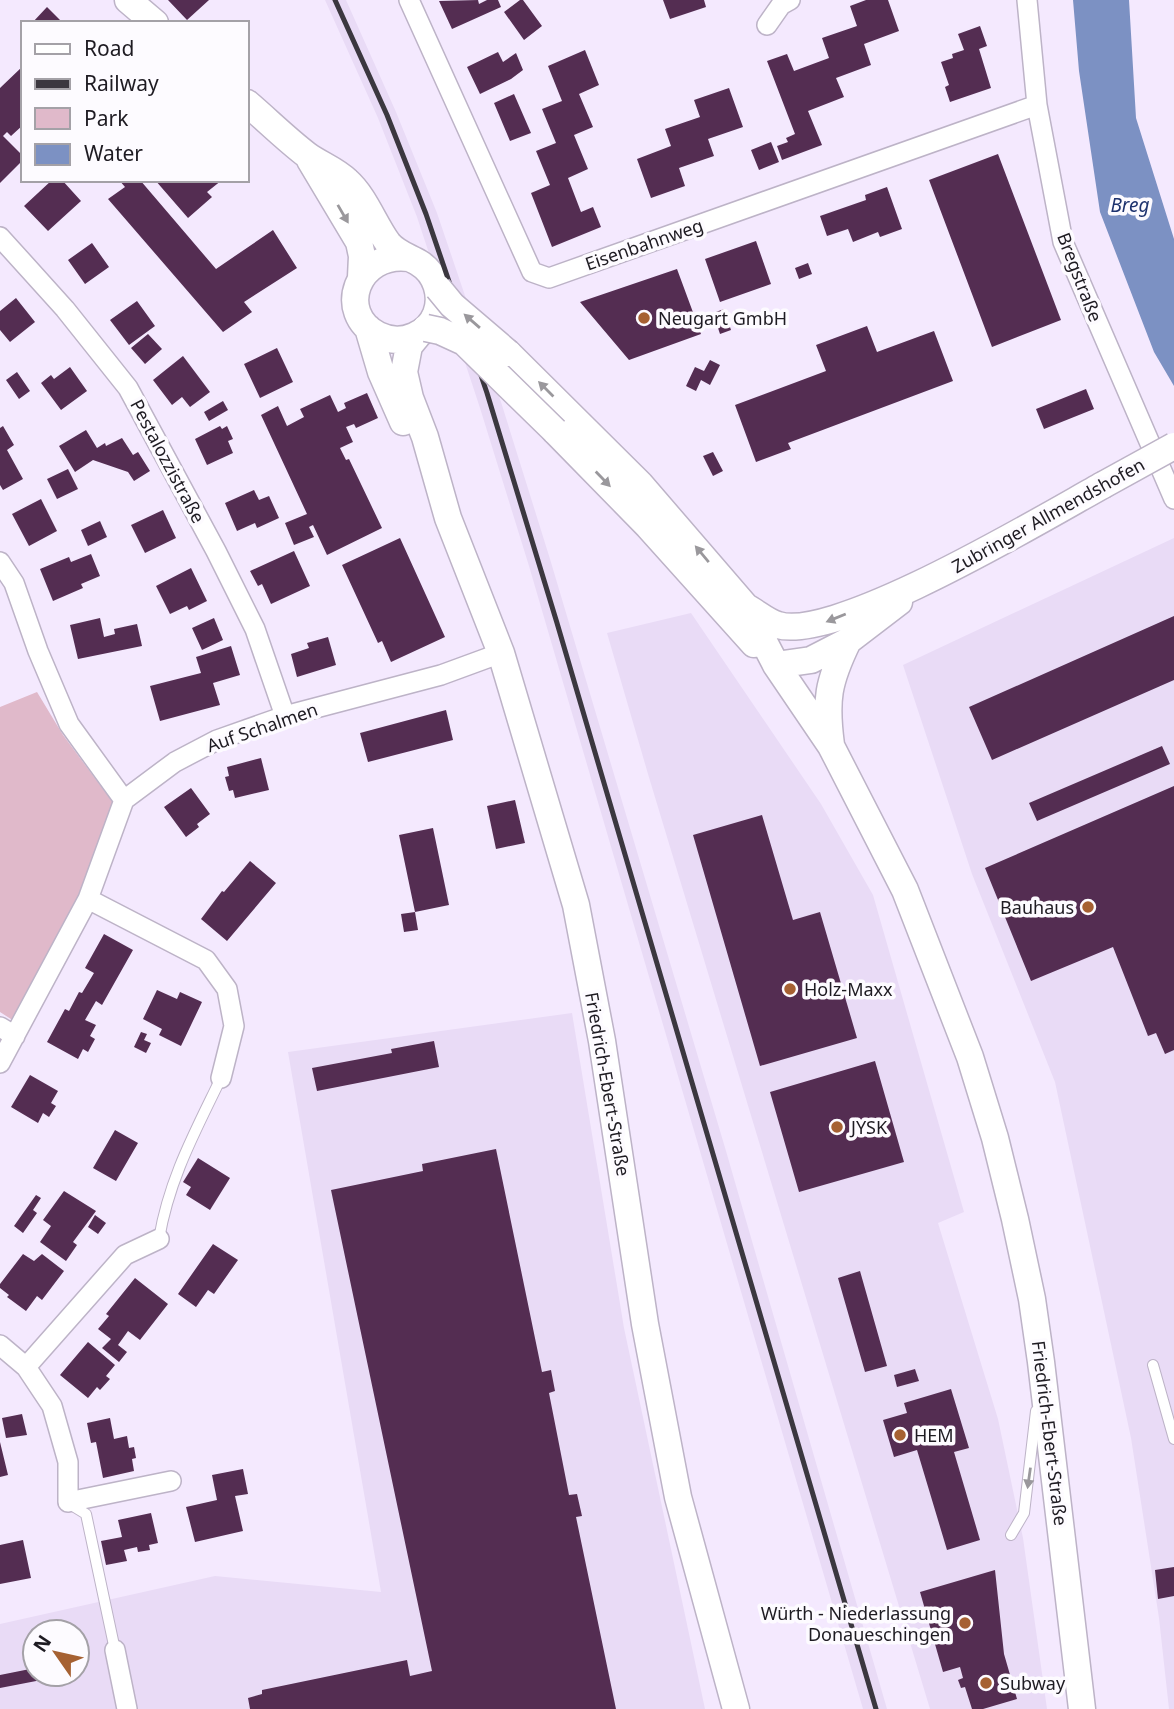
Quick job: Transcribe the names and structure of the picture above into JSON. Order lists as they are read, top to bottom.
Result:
{
  "streets": {
    "main road": ["Zubringer Allmendshofen", "Friedrich-Ebert-Straße"],
    "street": [
      "Eisenbahnweg",
      "Bregstraße",
      "Pestalozzistraße",
      "Auf Schalmen"
    ]
  },
  "crossings": [
    ["Eisenbahnweg", "Bregstraße"],
    ["Pestalozzistraße", "Auf Schalmen"],
    ["Auf Schalmen", "Friedrich-Ebert-Straße"]
  ],
  "water": ["Breg"],
  "places": [
    "Neugart GmbH",
    "Bauhaus",
    "Holz-Maxx",
    "JYSK",
    "HEM",
    "Würth - Niederlassung Donaueschingen",
    "Subway"
  ],
  "legend": [
    "Road",
    "Railway",
    "Park",
    "Water"
  ],
  "north": "top left"
}
